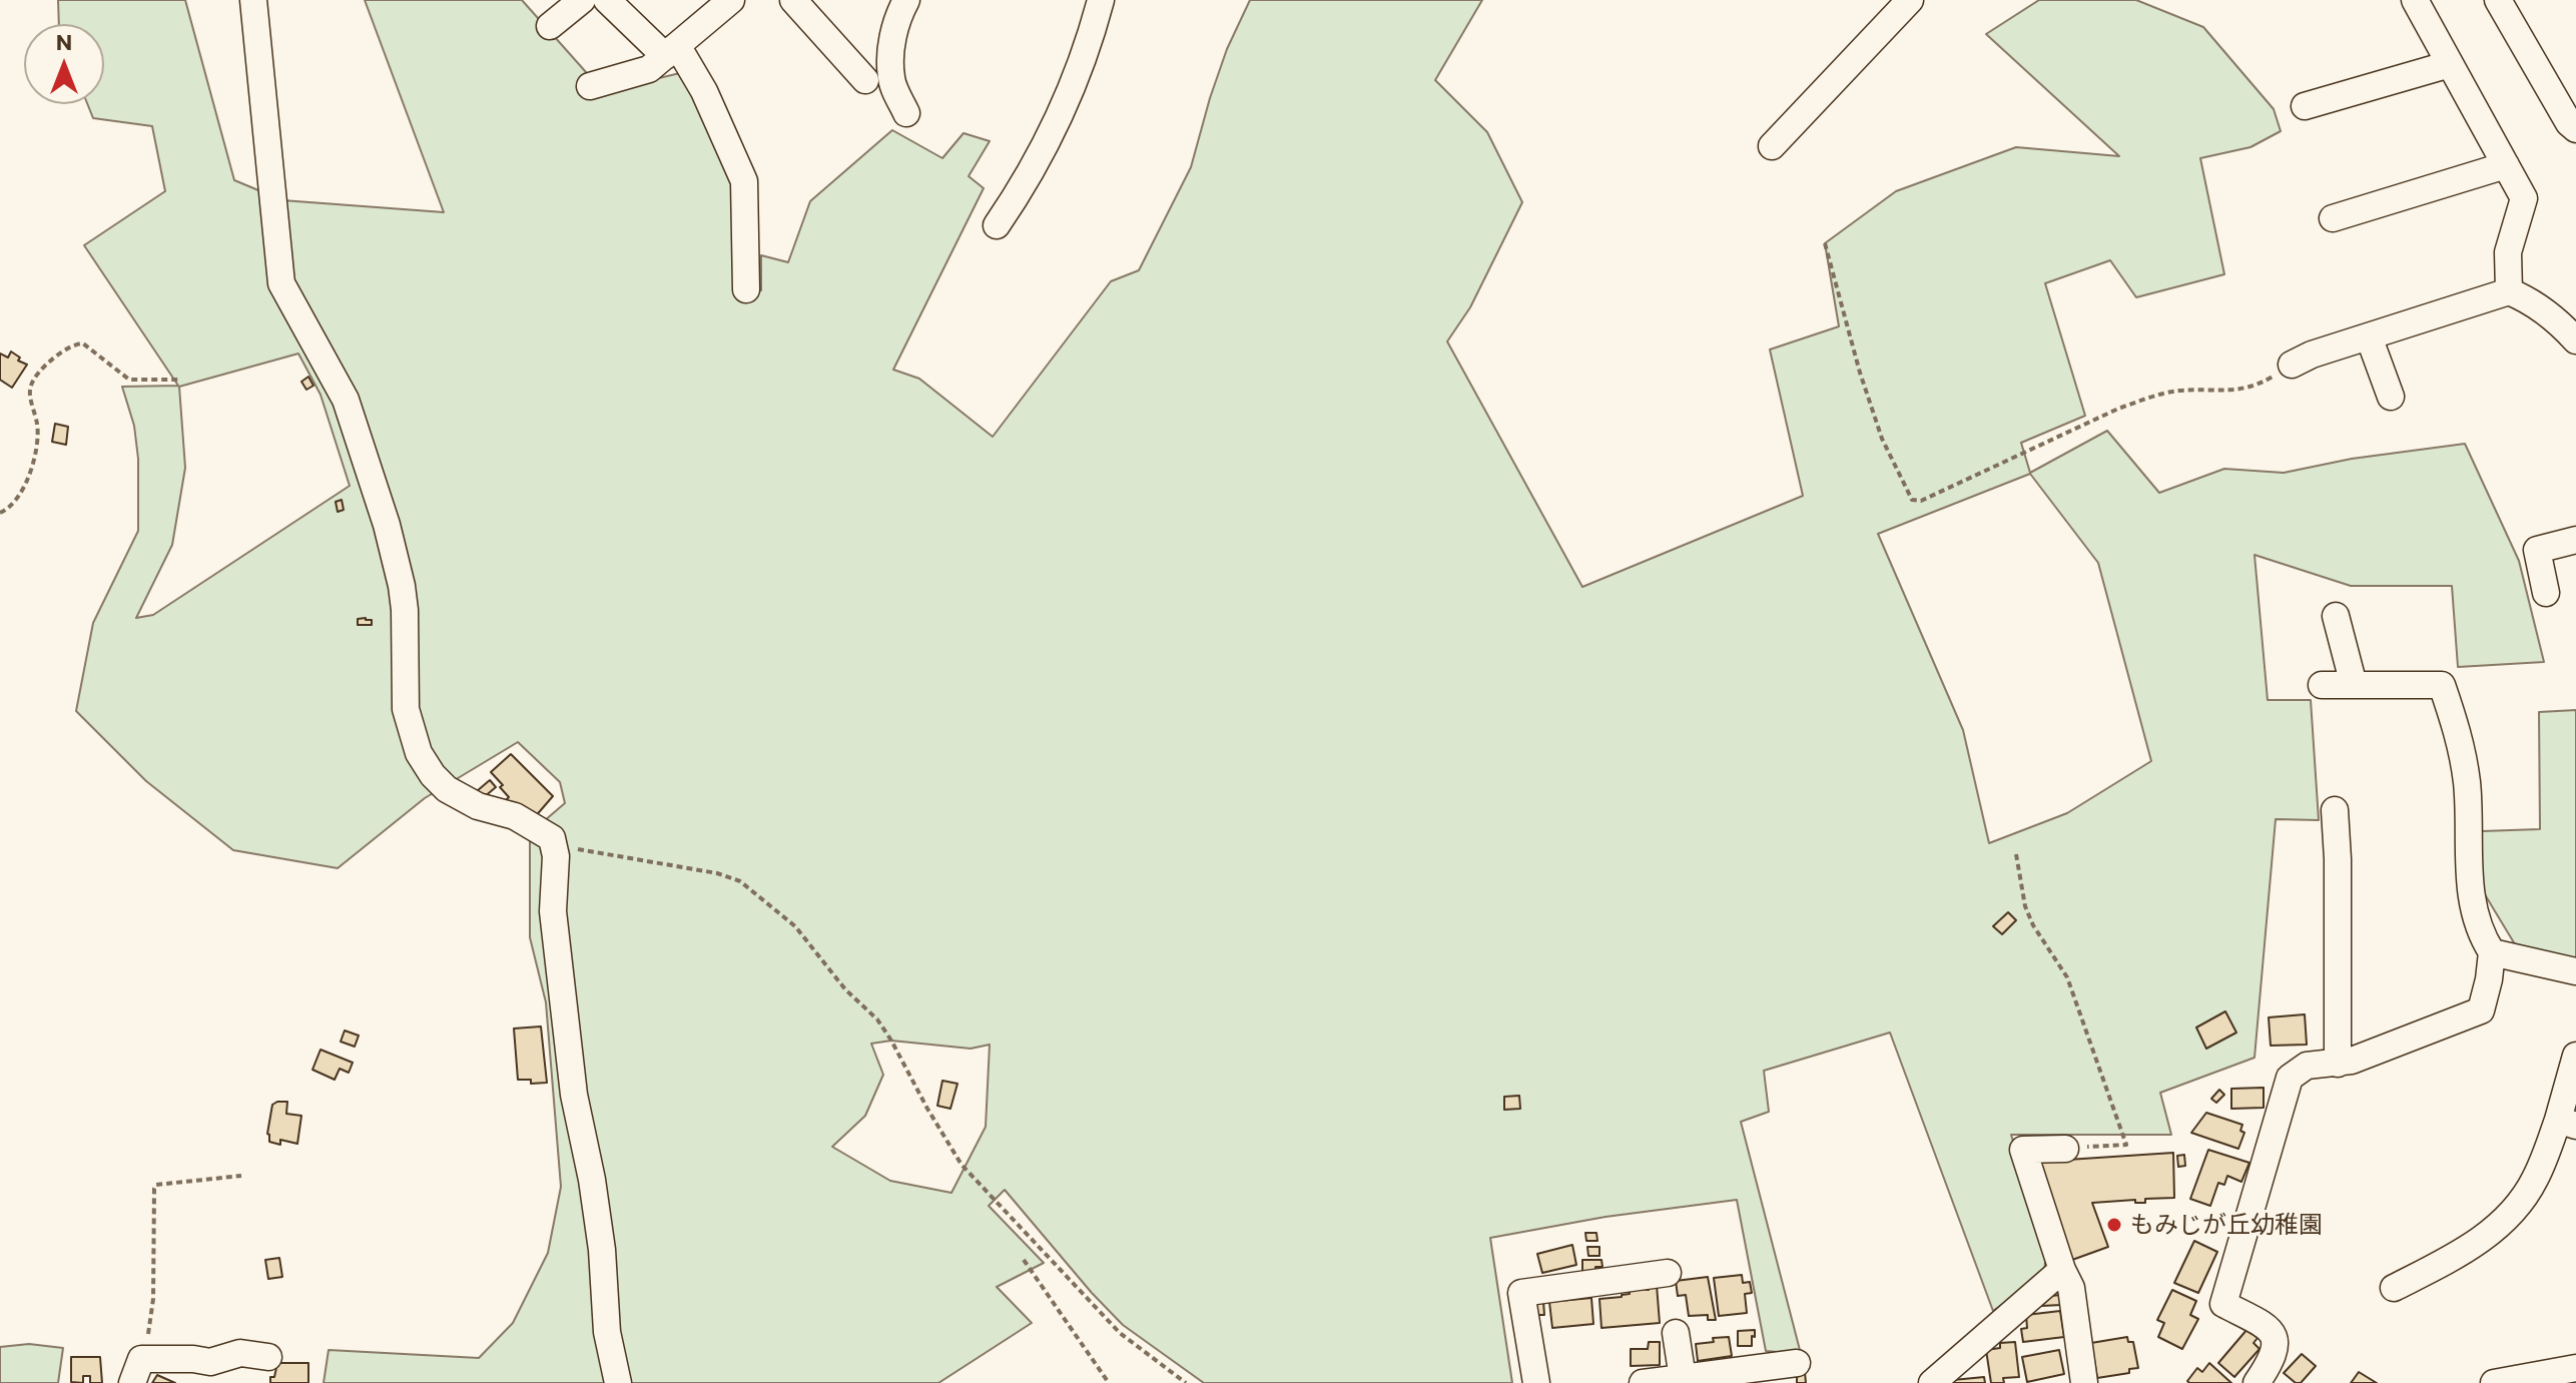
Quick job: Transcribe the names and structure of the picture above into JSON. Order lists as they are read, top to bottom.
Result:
{
  "places": ["もみじが丘幼稚園"],
  "north": "top"
}
